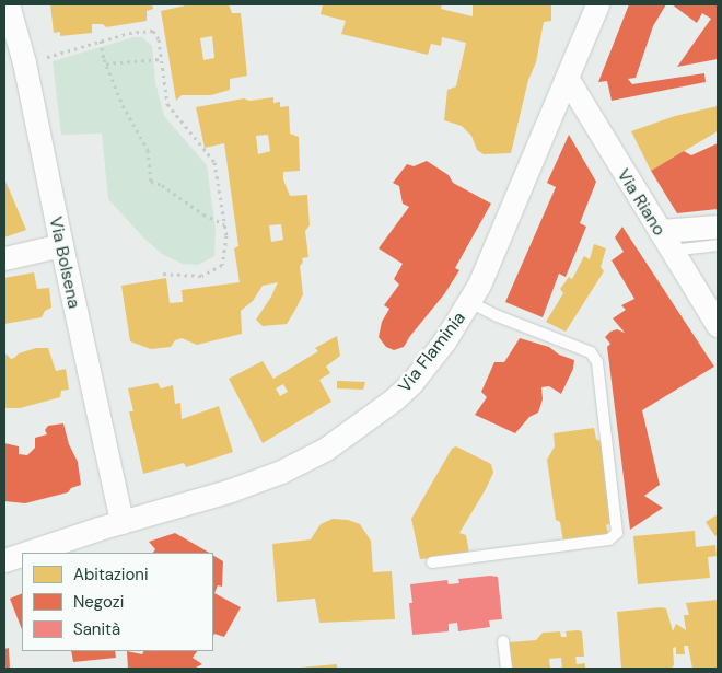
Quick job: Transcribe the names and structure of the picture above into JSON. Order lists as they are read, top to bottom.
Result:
{
  "streets": {
    "street": ["Via Riano", "Via Bolsena", "Via Flaminia"]
  },
  "crossings": [
    ["Via Riano", "Via Flaminia"],
    ["Via Bolsena", "Via Flaminia"]
  ],
  "legend": ["Abitazioni", "Negozi", "Sanità"]
}
